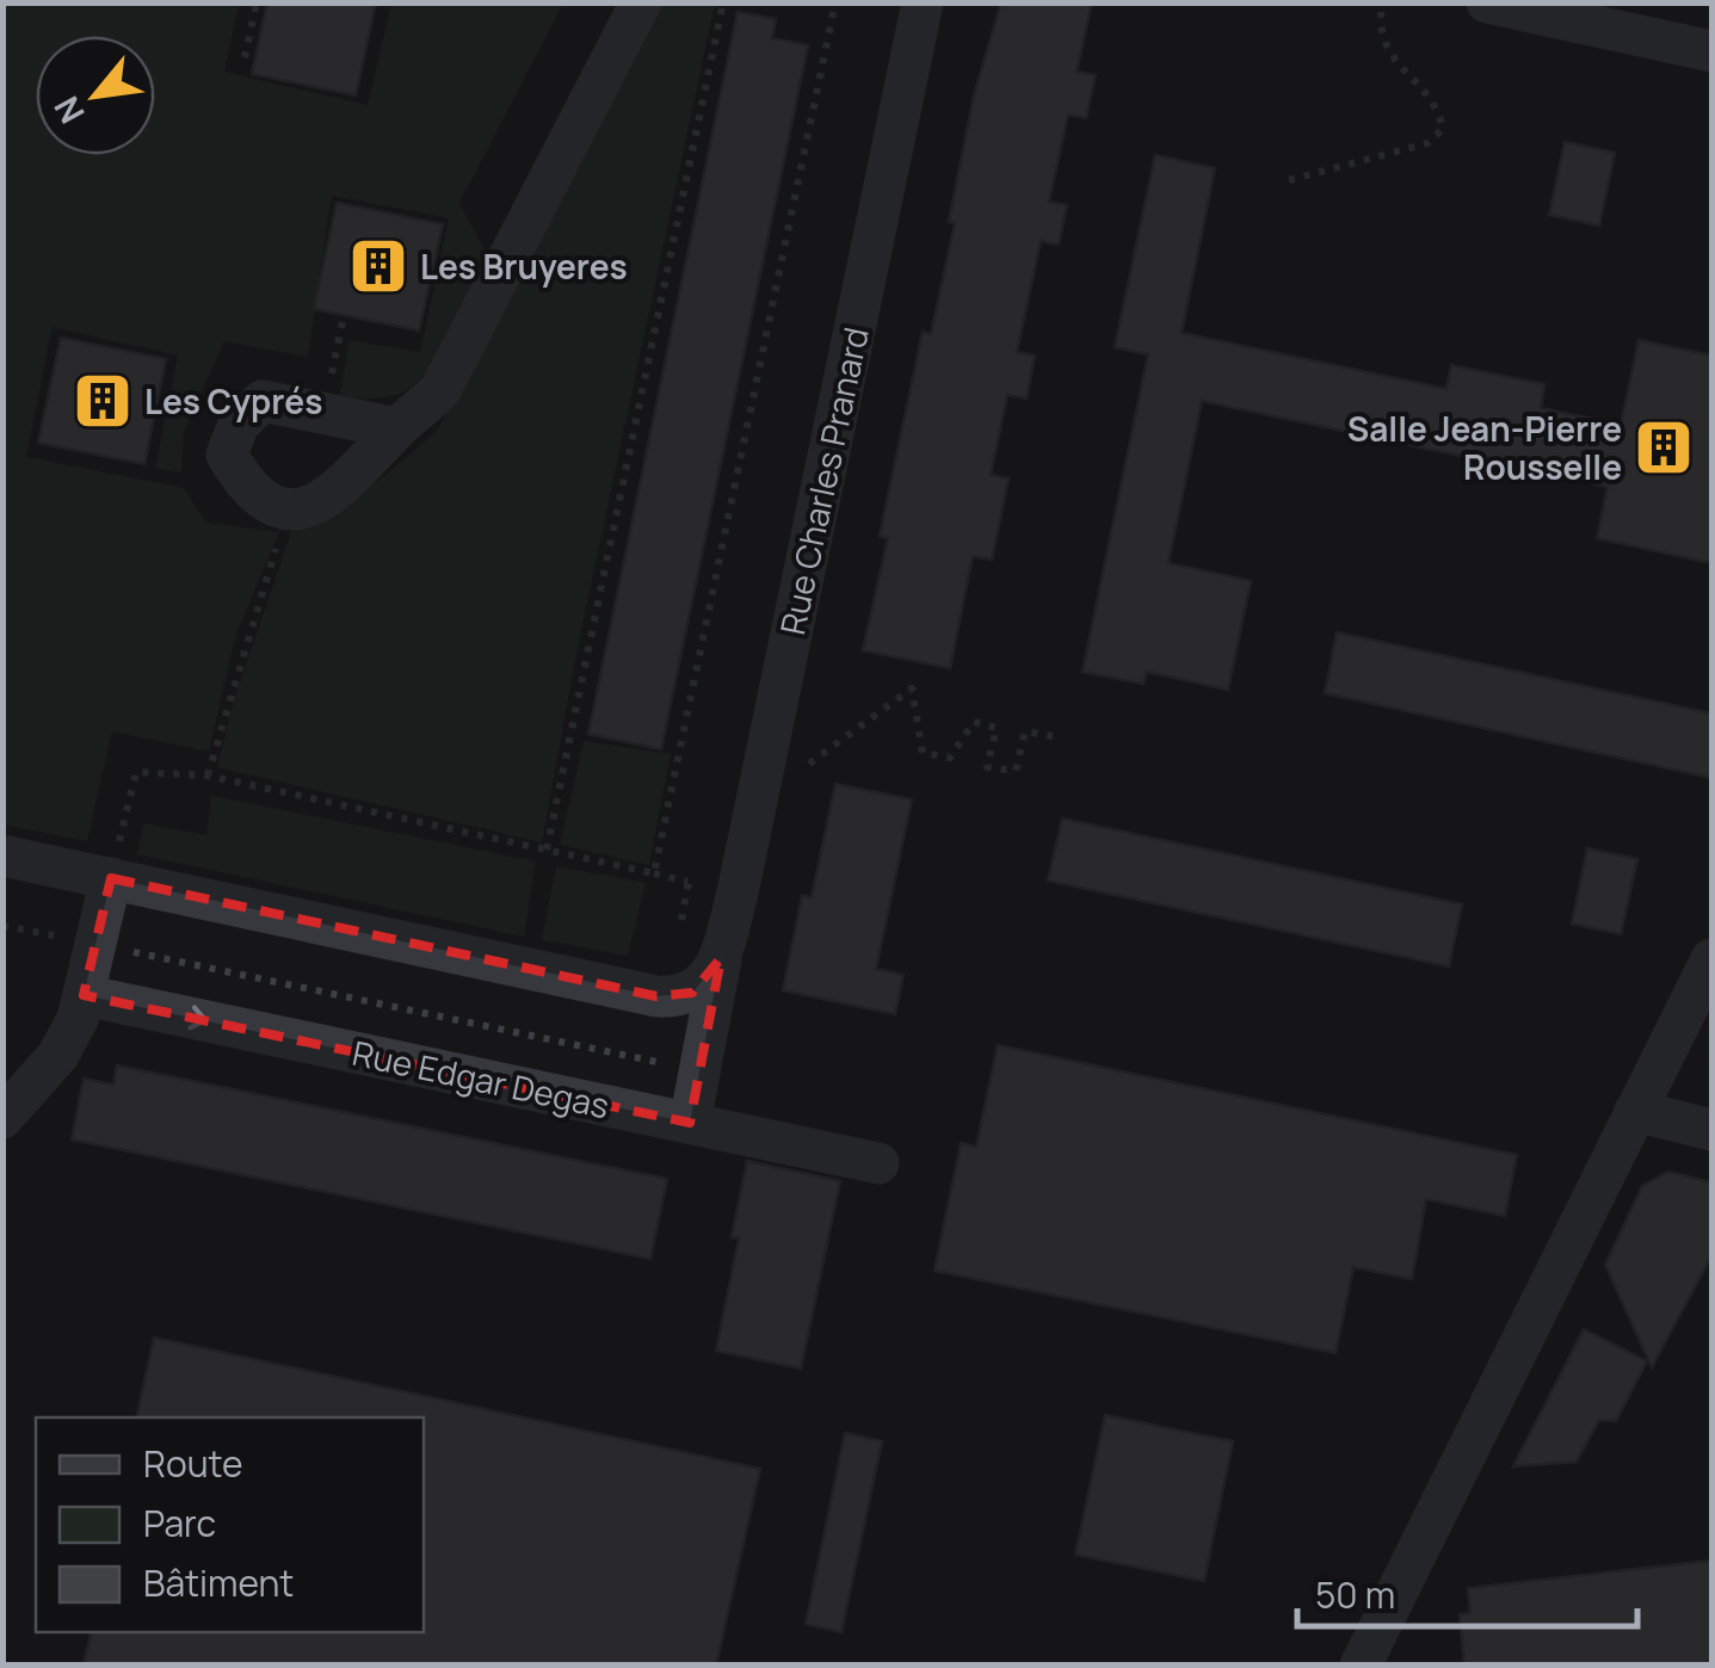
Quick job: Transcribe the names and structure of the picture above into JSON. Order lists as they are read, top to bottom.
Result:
{
  "streets": {
    "street": ["Rue Charles Pranard", "Rue Edgar Degas"]
  },
  "crossings": [
    ["Rue Charles Pranard", "Rue Edgar Degas"]
  ],
  "places": {
    "building": ["Les Bruyeres", "Les Cyprés", "Salle Jean-Pierre Rousselle"]
  },
  "legend": ["Route", "Parc", "Bâtiment"],
  "scale_bar": "50 m",
  "north": "bottom left"
}
